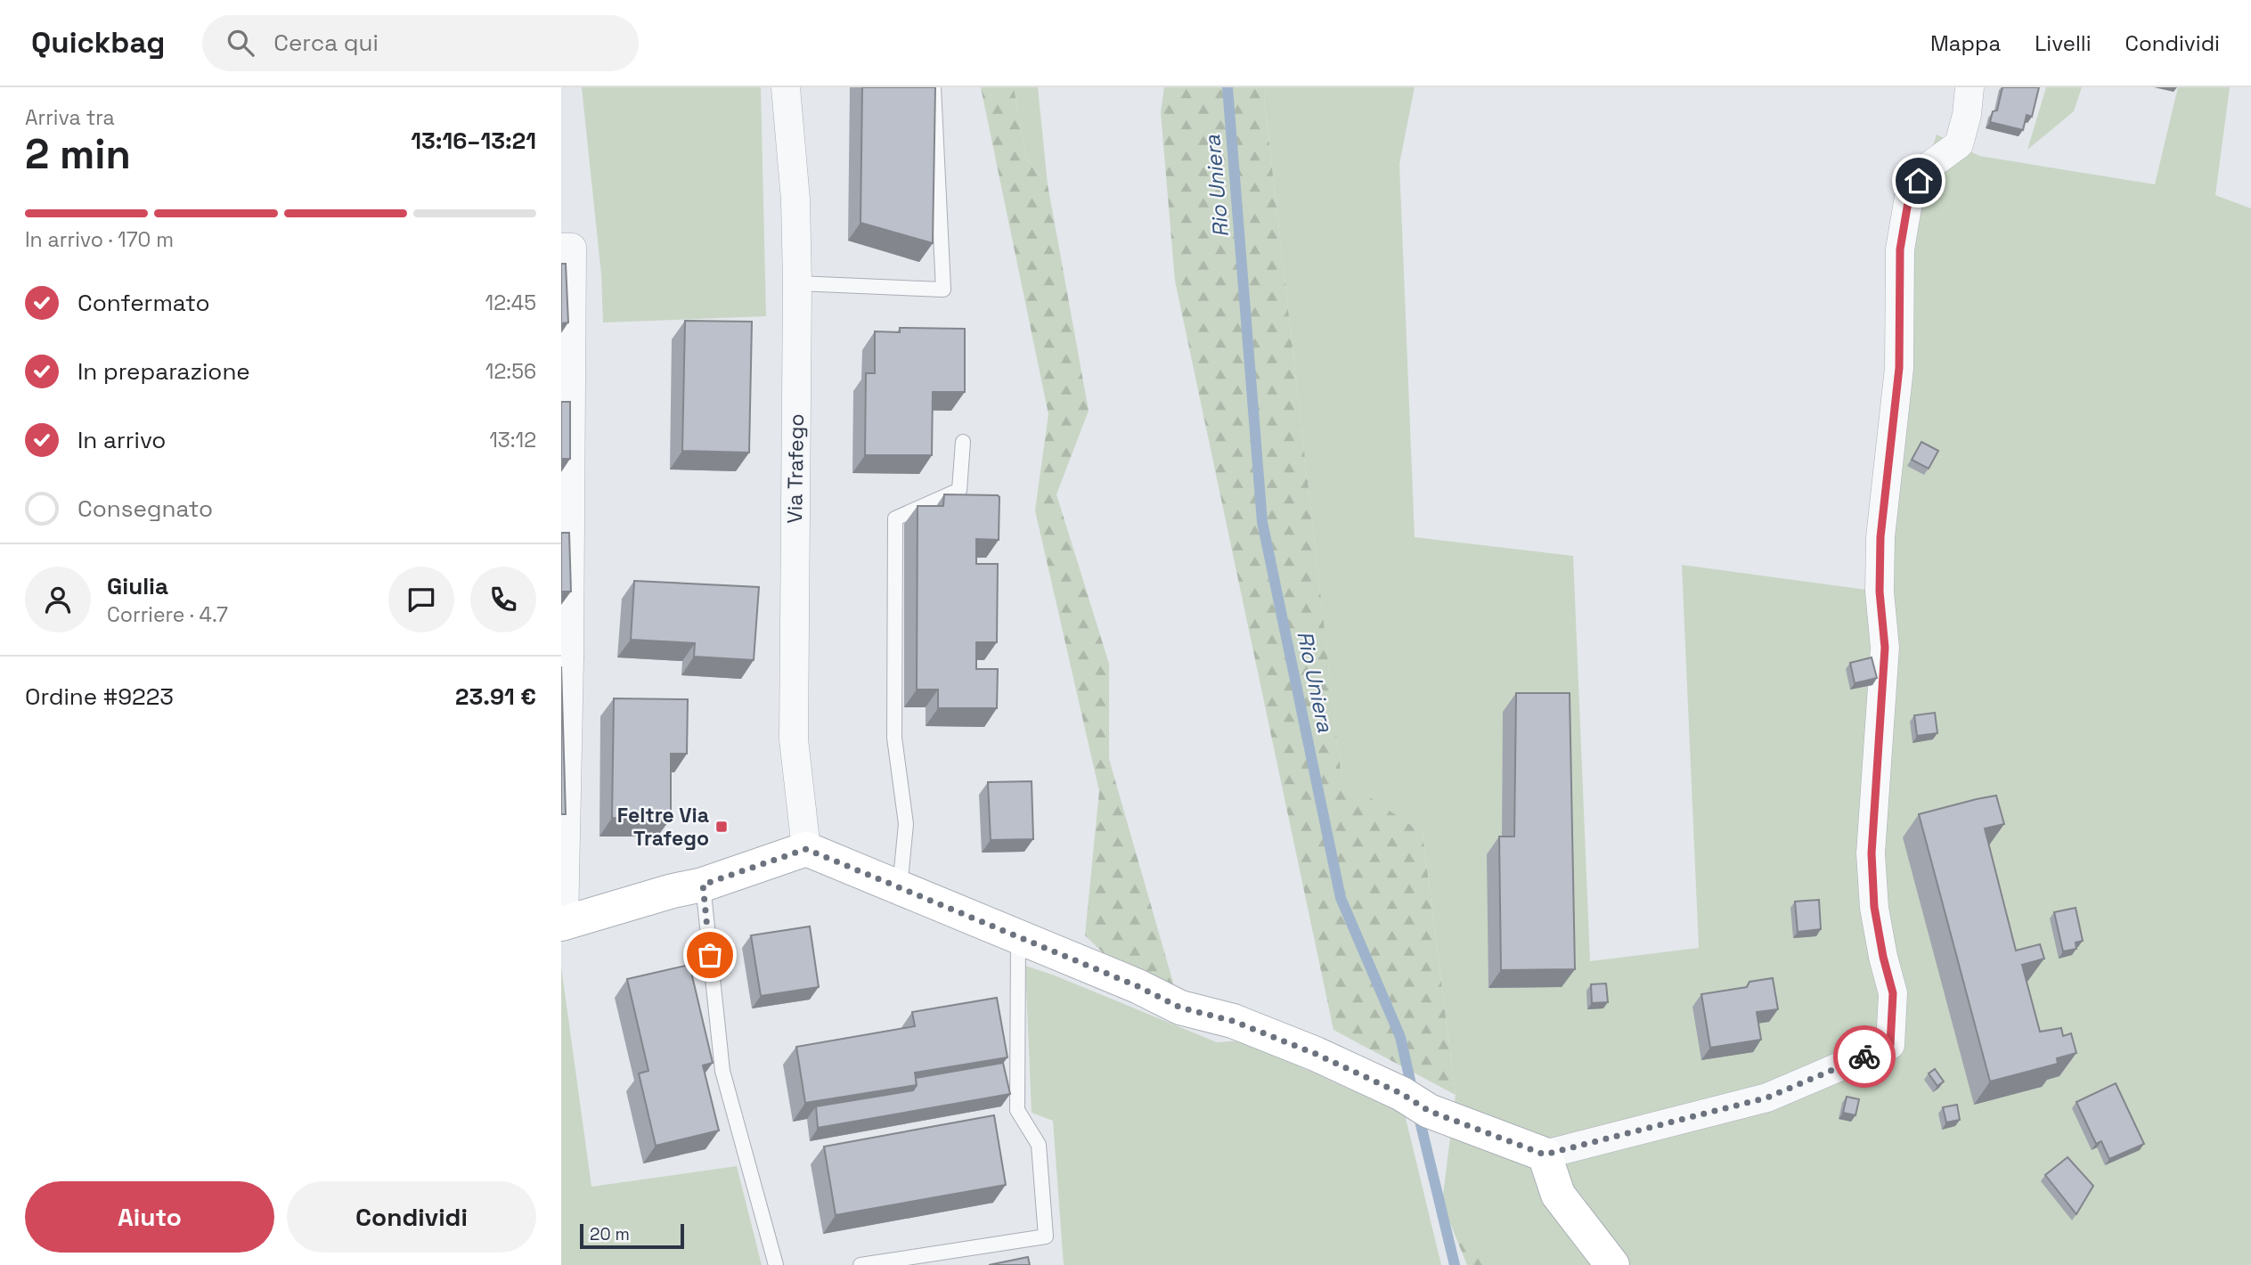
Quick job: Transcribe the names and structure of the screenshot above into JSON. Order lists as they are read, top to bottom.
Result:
{
  "streets": {
    "street": ["Via Trafego"]
  },
  "water": ["Rio Uniera"],
  "places": {
    "transit": ["Feltre Via Trafego"]
  },
  "scale_bar": "20 m",
  "page": {
    "header": "Quickbag",
    "search": "Cerca qui",
    "nav": ["Mappa", "Livelli", "Condividi"],
    "heading": ["2 min", "Arriva tra", "13:16–13:21"],
    "panel": [
      "Giulia",
      "Corriere · 4.7",
      "Ordine #9223",
      "23.91 €"
    ],
    "bar": "In arrivo · 170 m",
    "list": [
      ["Confermato", "12:45"],
      ["In preparazione", "12:56"],
      ["In arrivo", "13:12"],
      "Consegnato"
    ],
    "buttons": ["Aiuto", "Condividi"],
    "scale": "20 m"
  }
}
